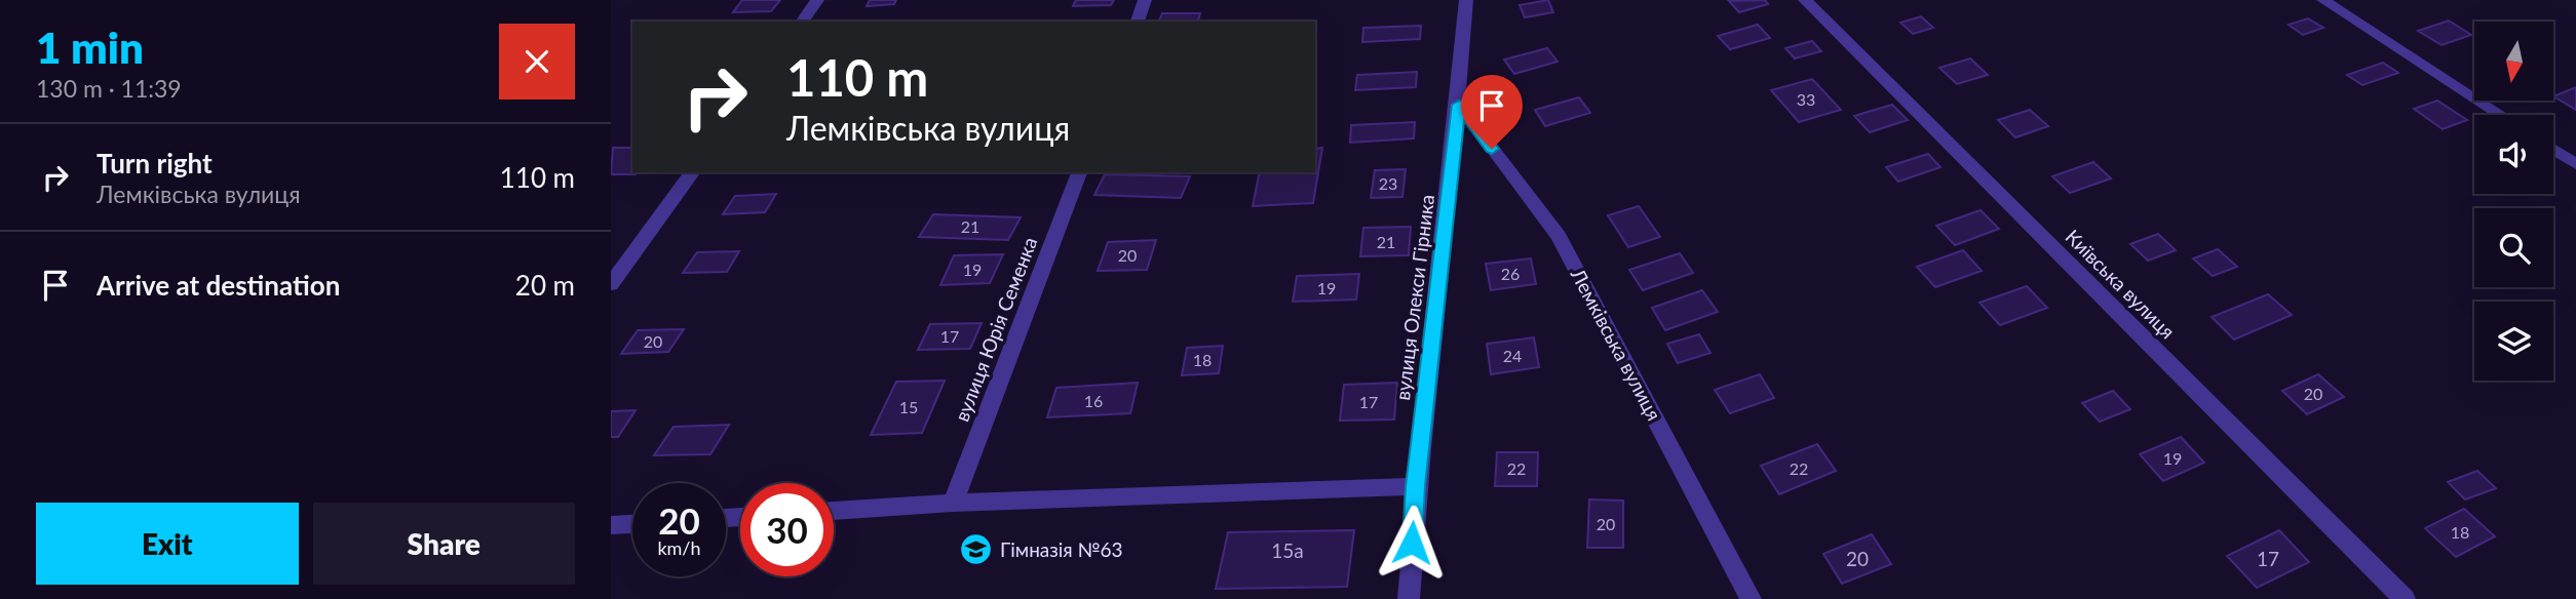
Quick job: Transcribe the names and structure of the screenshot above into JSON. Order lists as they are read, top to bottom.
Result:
{
  "streets": {
    "street": [
      "Київська вулиця",
      "вулиця Олекси Гірника",
      "вулиця Юрія Семенка",
      "Лемківська вулиця"
    ]
  },
  "crossings": [
    ["вулиця Олекси Гірника", "Лемківська вулиця"]
  ],
  "places": {
    "school or university": ["Гімназія №63"]
  },
  "house_numbers": [
    "33",
    "23",
    "21",
    "21",
    "20",
    "19",
    "26",
    "19",
    "17",
    "20",
    "24",
    "18",
    "20",
    "16",
    "17",
    "15",
    "19",
    "22",
    "22",
    "20",
    "18",
    "15а",
    "20",
    "17"
  ],
  "north": "bottom",
  "page": {
    "heading": ["1 min", "130 m · 11:39"],
    "turn": ["110 m", "Лемківська вулиця"],
    "list": [
      {
        "name": "Turn right",
        "note": "Лемківська вулиця",
        "value": "110 m"
      },
      {
        "name": "Arrive at destination",
        "value": "20 m"
      }
    ],
    "speed": "20 km/h",
    "limit": "30",
    "buttons": ["Exit", "Share"]
  }
}
